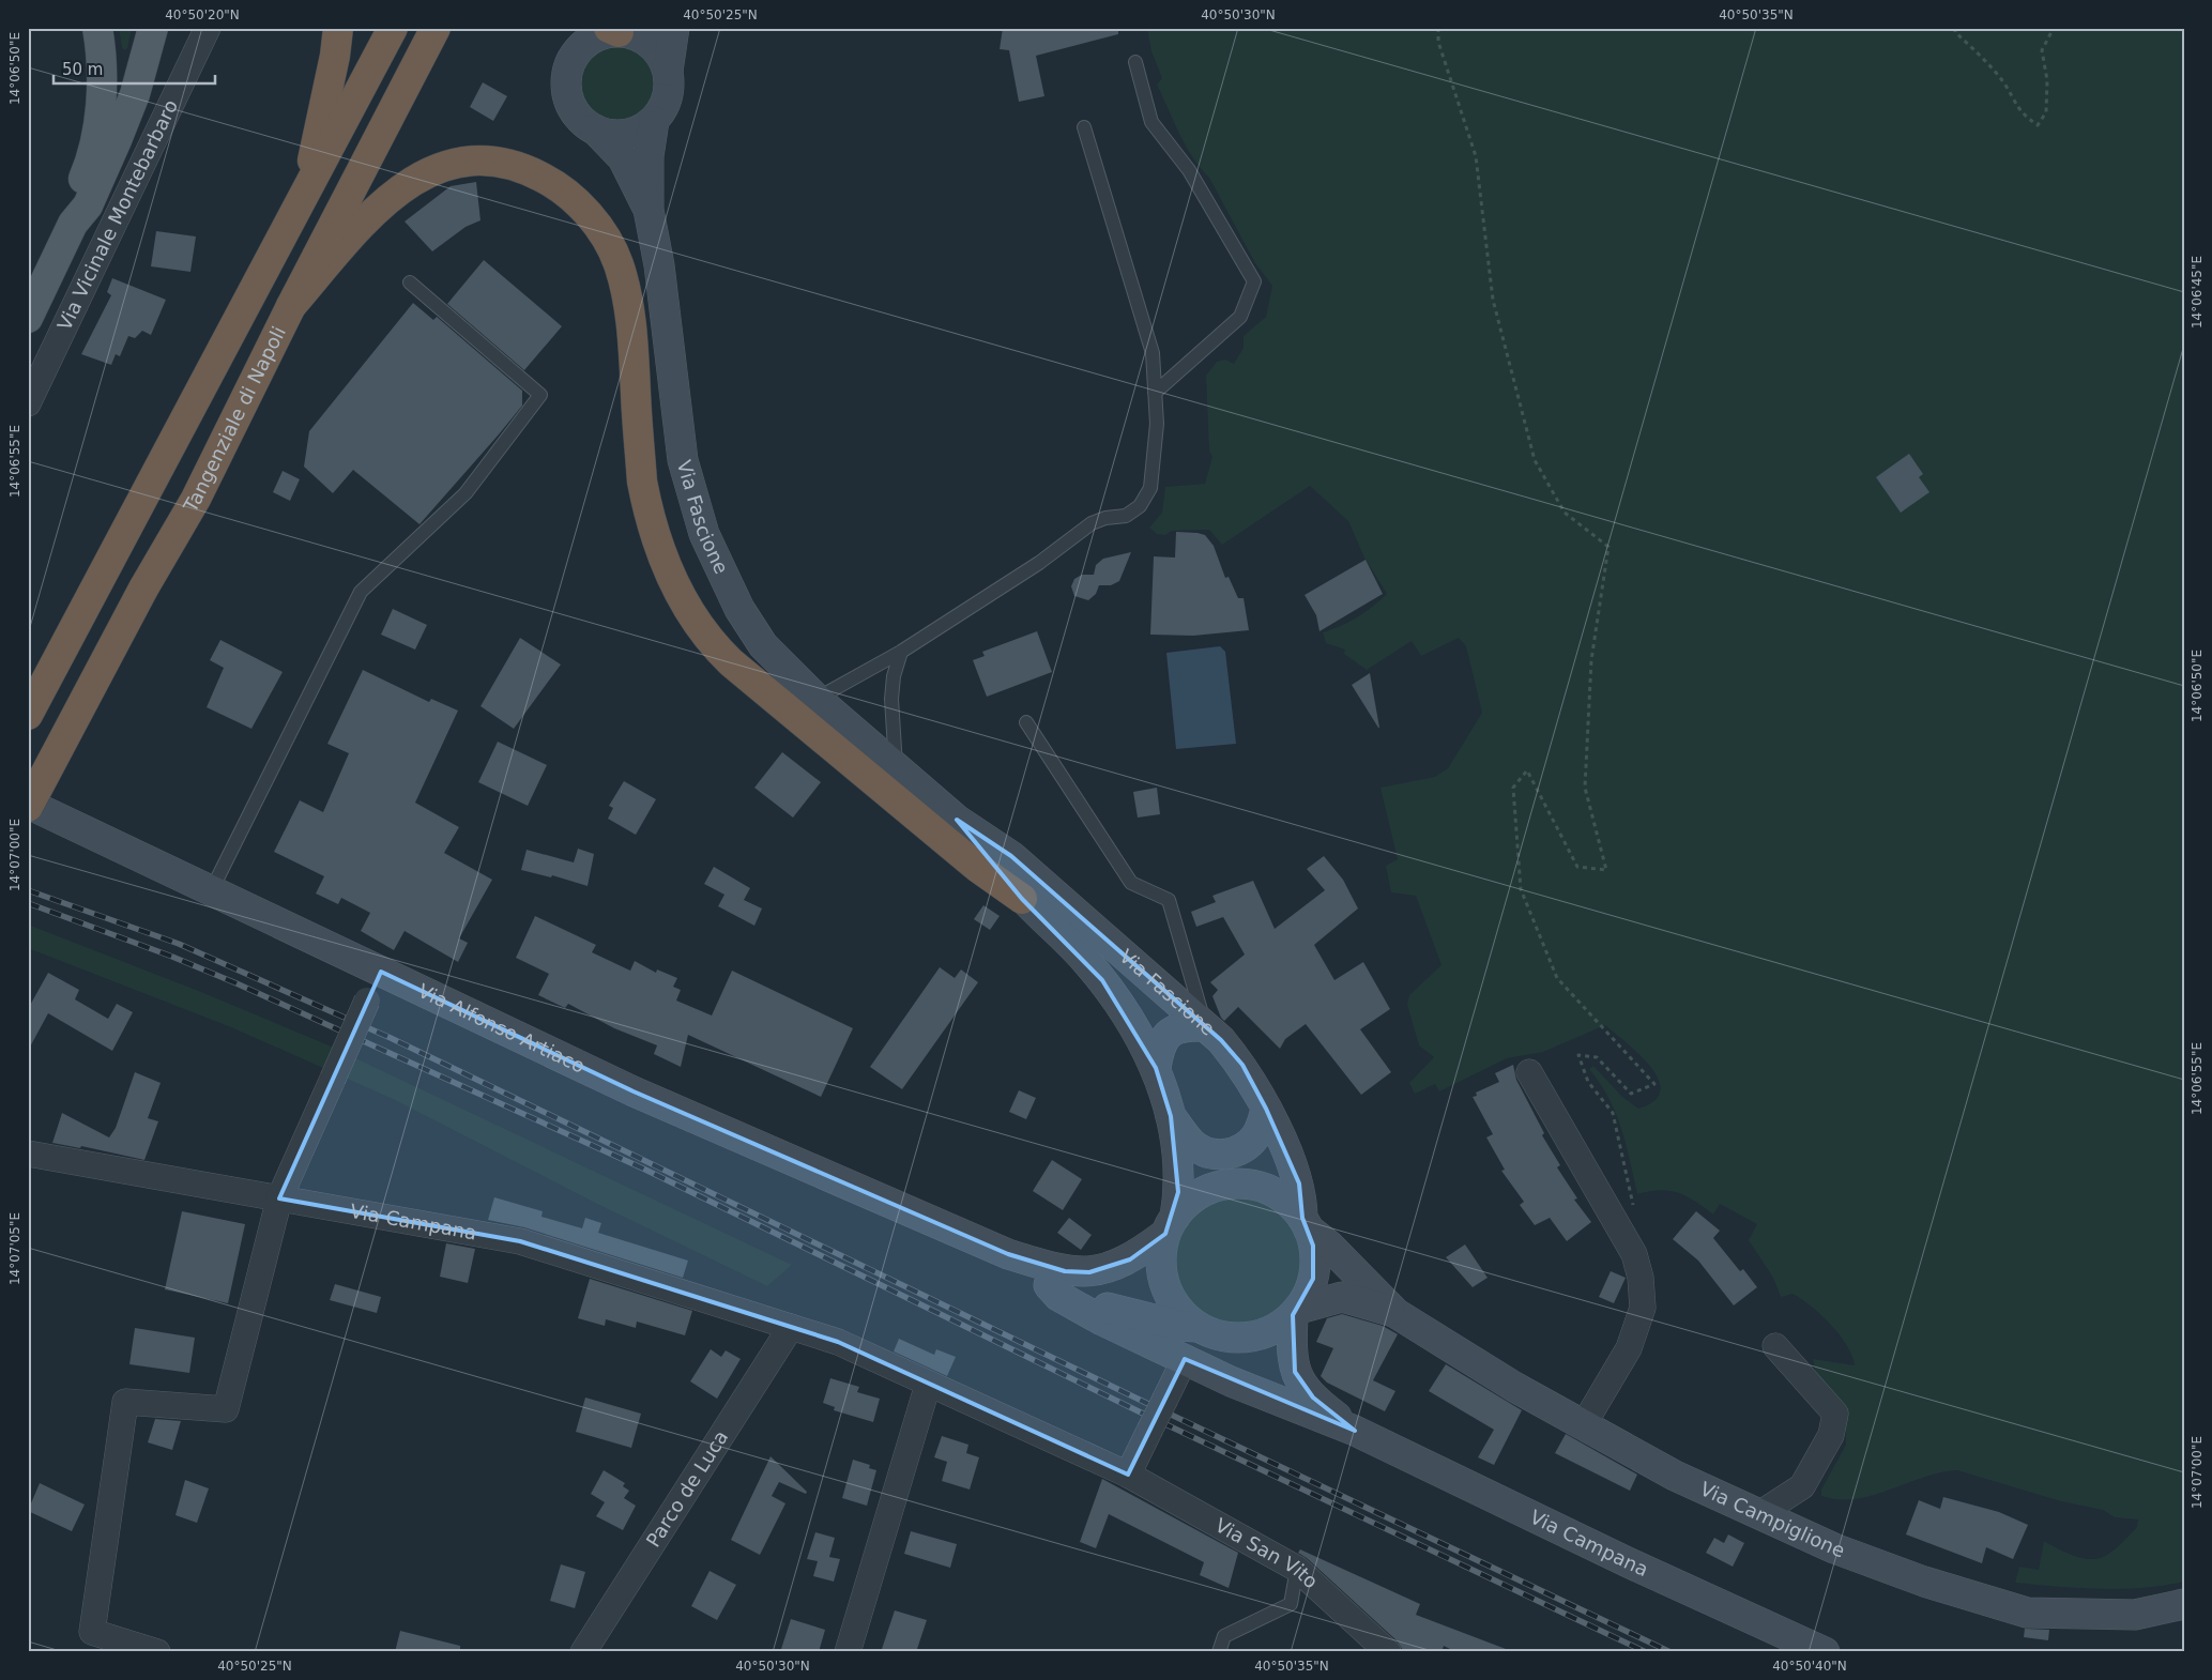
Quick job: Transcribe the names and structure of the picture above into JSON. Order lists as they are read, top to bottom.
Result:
{
  "streets": {
    "highway": ["Tangenziale di Napoli"],
    "main road": [
      "Via Fascione",
      "Via Alfonso Artiaco",
      "Via Campana",
      "Via Campiglione"
    ],
    "street": ["Via Vicinale Montebarbaro", "Parco de Luca", "Via San Vito"]
  },
  "crossings": [
    ["Tangenziale di Napoli", "Via Alfonso Artiaco"],
    ["Via Fascione", "Via Campana"],
    ["Via Fascione", "Via Campiglione"],
    ["Via Campana", "Parco de Luca"],
    ["Via Campana", "Via Campiglione"],
    ["Via Campana", "Via San Vito"]
  ],
  "scale_bar": "50 m",
  "coordinates": [
    "40°50'20\"N",
    "40°50'25\"N",
    "40°50'30\"N",
    "40°50'35\"N",
    "14°06'50\"E",
    "14°06'45\"E",
    "14°06'55\"E",
    "14°07'00\"E",
    "14°07'05\"E",
    "40°50'40\"N"
  ]
}
